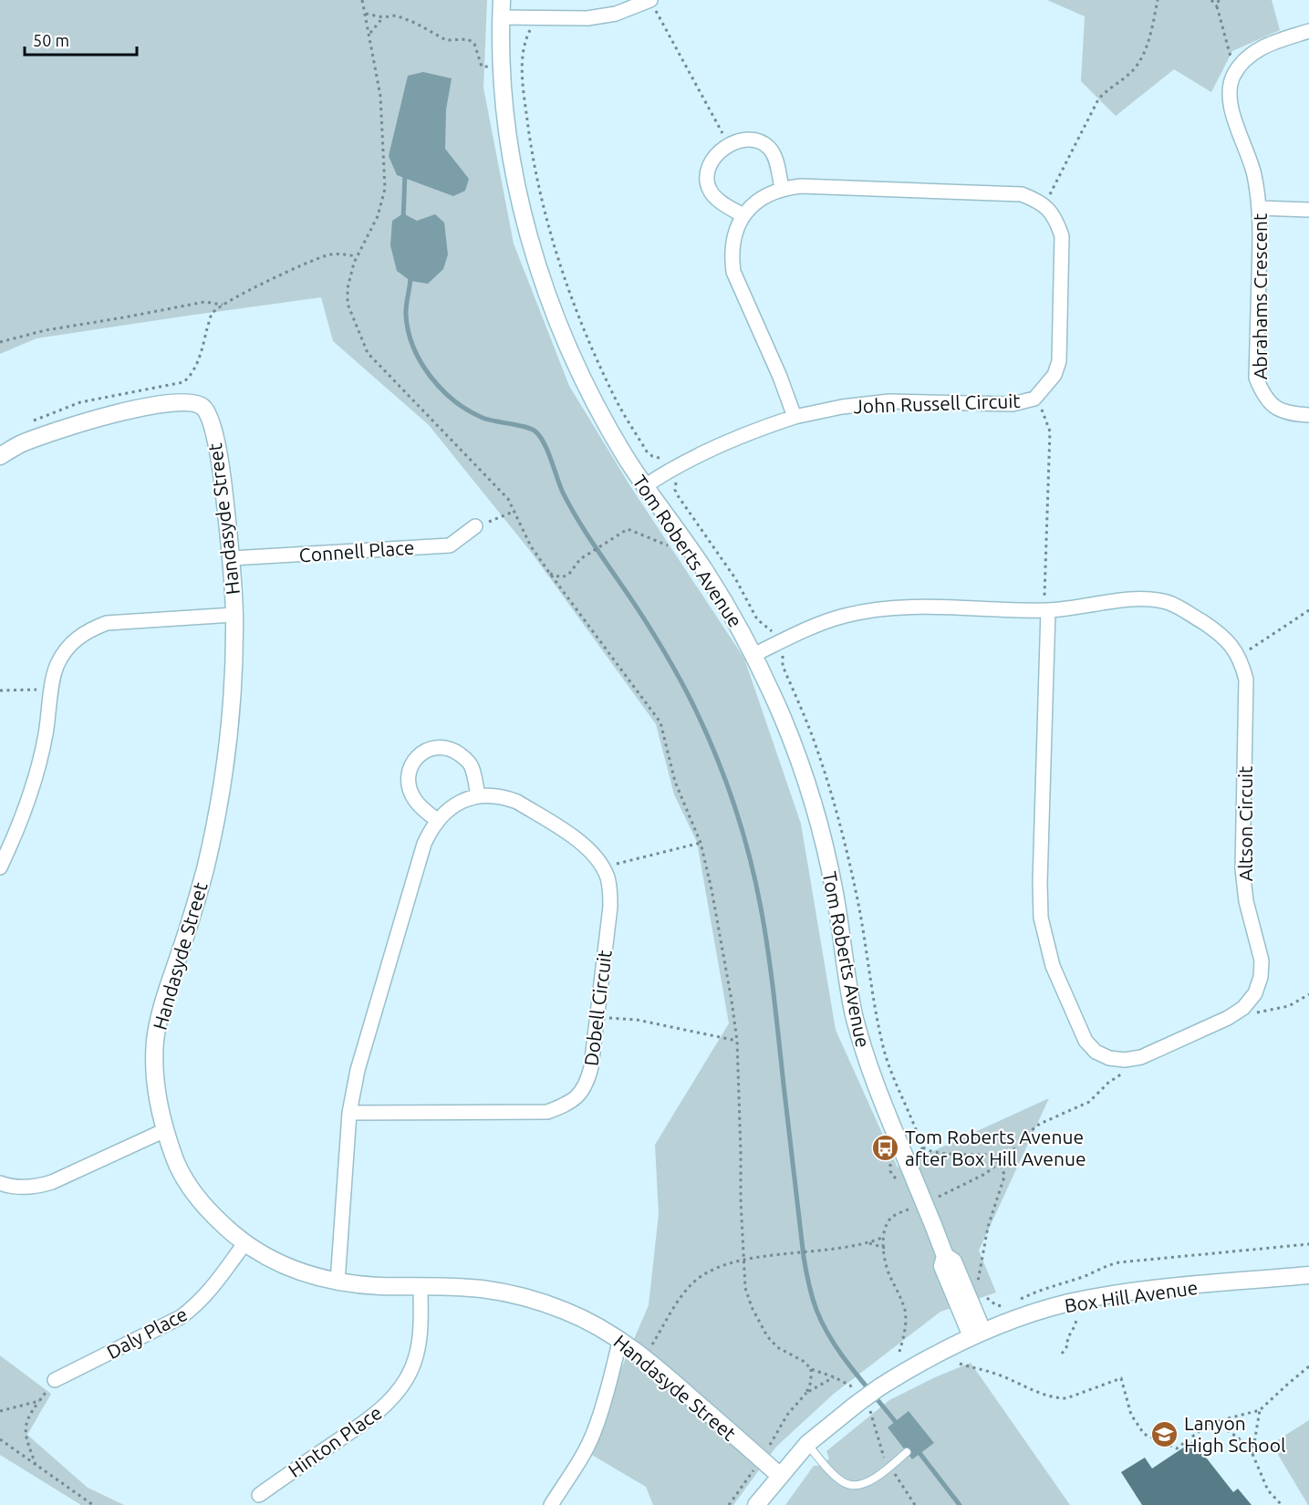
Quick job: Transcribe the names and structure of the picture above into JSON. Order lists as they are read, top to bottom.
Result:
{
  "streets": {
    "street": [
      "Abrahams Crescent",
      "John Russell Circuit",
      "Handasyde Street",
      "Connell Place",
      "Tom Roberts Avenue",
      "Altson Circuit",
      "Dobell Circuit",
      "Box Hill Avenue",
      "Daly Place",
      "Hinton Place"
    ]
  },
  "crossings": [
    ["John Russell Circuit", "Tom Roberts Avenue"],
    ["Handasyde Street", "Connell Place"],
    ["Handasyde Street", "Dobell Circuit"],
    ["Handasyde Street", "Box Hill Avenue"],
    ["Handasyde Street", "Daly Place"],
    ["Handasyde Street", "Hinton Place"],
    ["Tom Roberts Avenue", "Altson Circuit"],
    ["Tom Roberts Avenue", "Box Hill Avenue"]
  ],
  "places": {
    "bus stop": ["Tom Roberts Avenue after Box Hill Avenue"],
    "school or university": ["Lanyon High School"]
  },
  "scale_bar": "50 m"
}
